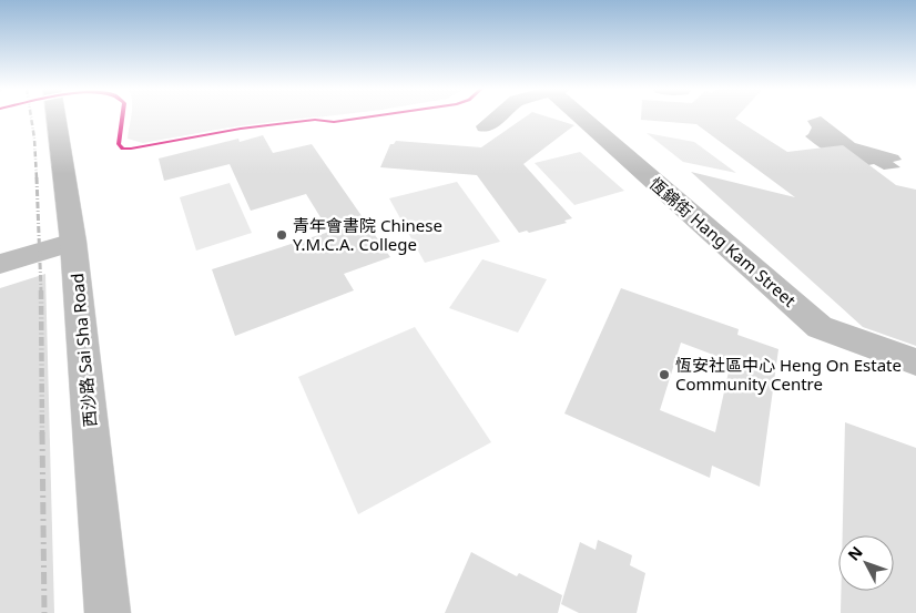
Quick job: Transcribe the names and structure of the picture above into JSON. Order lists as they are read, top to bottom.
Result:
{
  "streets": {
    "main road": ["恆錦街 Hang Kam Street", "西沙路 Sai Sha Road"]
  },
  "places": ["青年會書院 Chinese Y.M.C.A. College", "恆安社區中心 Heng On Estate Community Centre"],
  "north": "top left"
}
